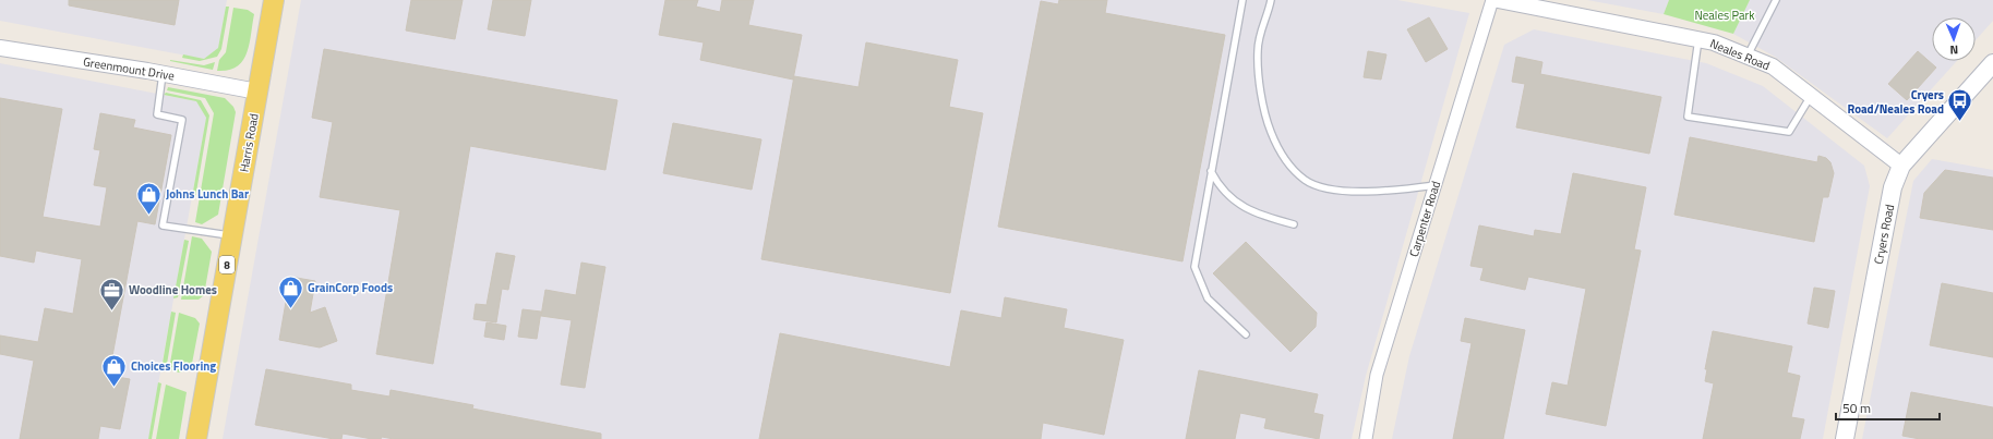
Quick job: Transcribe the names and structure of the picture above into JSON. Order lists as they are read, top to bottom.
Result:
{
  "streets": {
    "main road": ["Harris Road", "Cryers Road", "8"],
    "street": ["Neales Road", "Greenmount Drive", "Carpenter Road"]
  },
  "crossings": [
    ["Neales Road", "Cryers Road"],
    ["Greenmount Drive", "Harris Road"]
  ],
  "parks": ["Neales Park"],
  "places": {
    "bus stop": ["Cryers Road/Neales Road"],
    "shop": ["Johns Lunch Bar", "GrainCorp Foods", "Choices Flooring"],
    "office": ["Woodline Homes"]
  },
  "scale_bar": "50 m",
  "north": "bottom"
}
